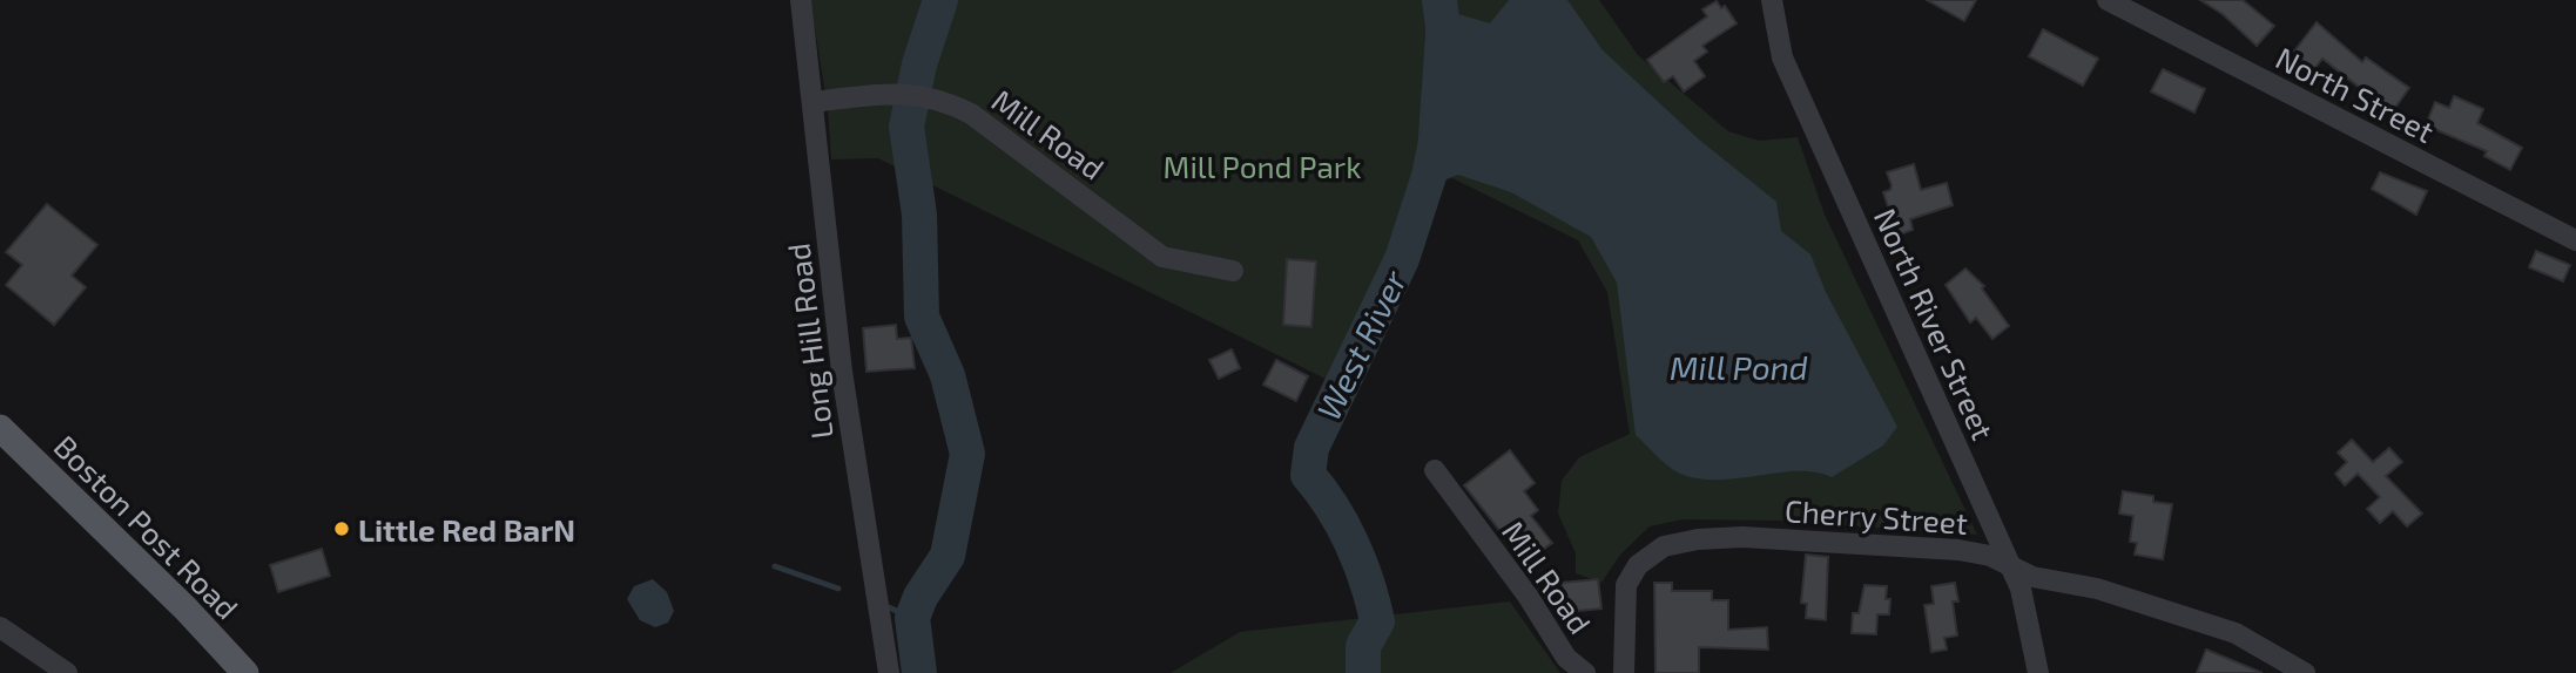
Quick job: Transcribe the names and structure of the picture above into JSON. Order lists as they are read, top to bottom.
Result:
{
  "streets": {
    "main road": ["Boston Post Road"],
    "street": [
      "North Street",
      "Mill Road",
      "North River Street",
      "Long Hill Road",
      "Cherry Street"
    ]
  },
  "crossings": [
    ["Mill Road", "Long Hill Road"],
    ["North River Street", "Cherry Street"]
  ],
  "water": ["West River", "Mill Pond"],
  "parks": ["Mill Pond Park"],
  "places": ["Little Red BarN"]
}
